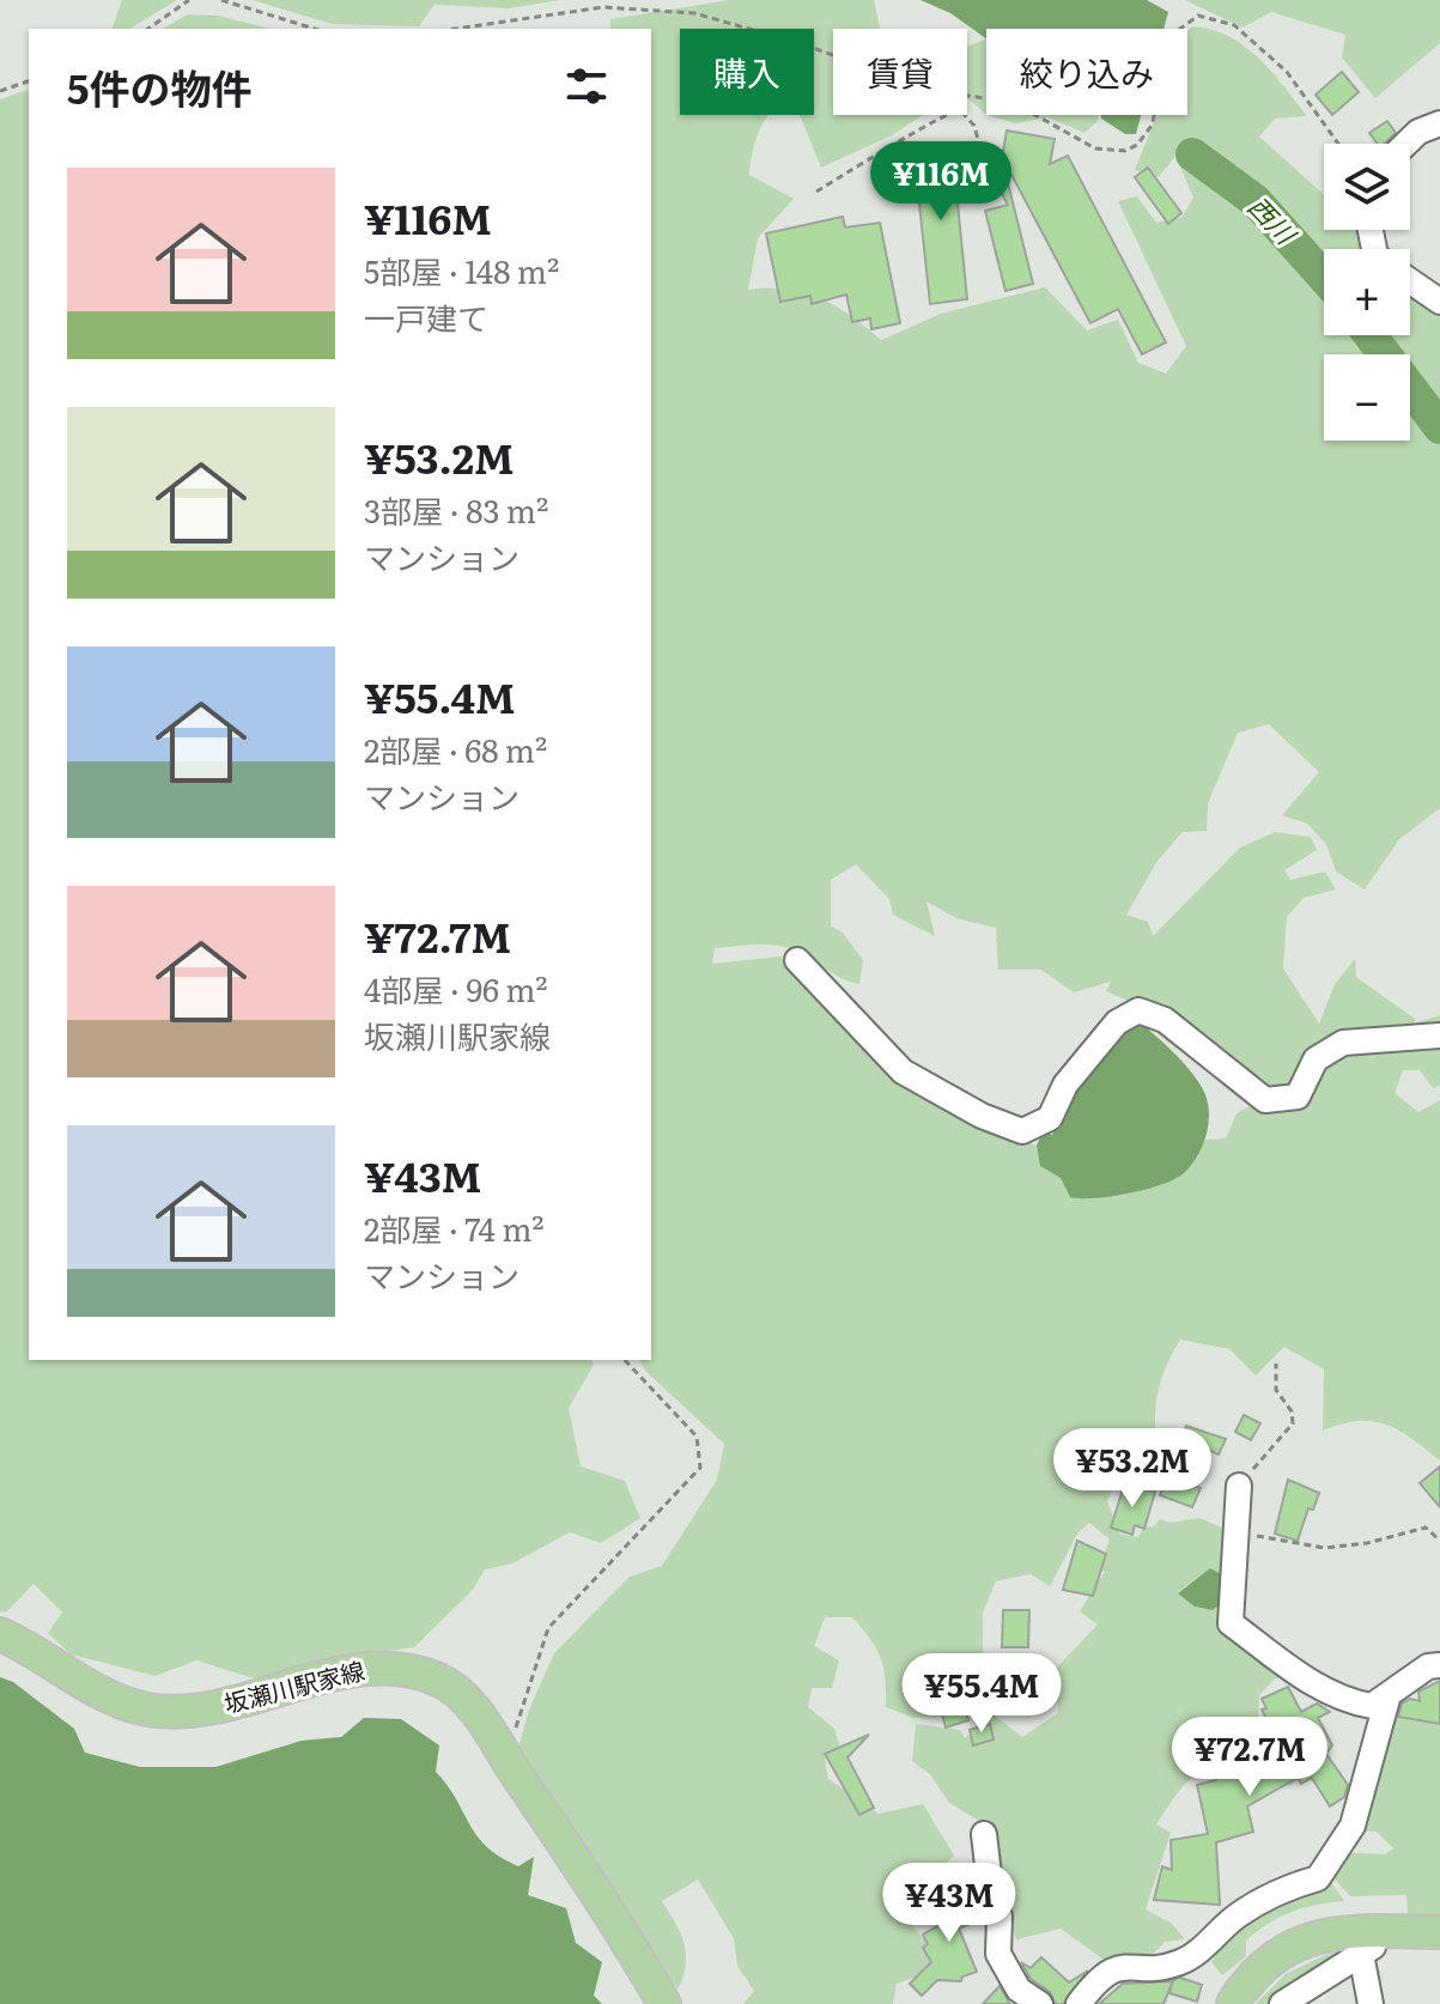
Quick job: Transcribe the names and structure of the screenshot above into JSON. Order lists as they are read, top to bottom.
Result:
{
  "streets": {
    "main road": ["坂瀬川駅家線"]
  },
  "water": ["西川"],
  "page": {
    "chip": ["購入", "賃貸", "絞り込み"],
    "heading": "5件の物件",
    "price": [
      "¥116M",
      "¥53.2M",
      "¥55.4M",
      "¥72.7M",
      "¥43M"
    ],
    "map_buttons": ["+", "−"],
    "list": [
      {
        "name": "¥116M",
        "note": "5部屋 · 148 m² · 一戸建て"
      },
      {
        "name": "¥53.2M",
        "note": "3部屋 · 83 m² · マンション"
      },
      {
        "name": "¥55.4M",
        "note": "2部屋 · 68 m² · マンション"
      },
      {
        "name": "¥72.7M",
        "note": "4部屋 · 96 m² · 坂瀬川駅家線"
      },
      {
        "name": "¥43M",
        "note": "2部屋 · 74 m² · マンション"
      }
    ]
  }
}
